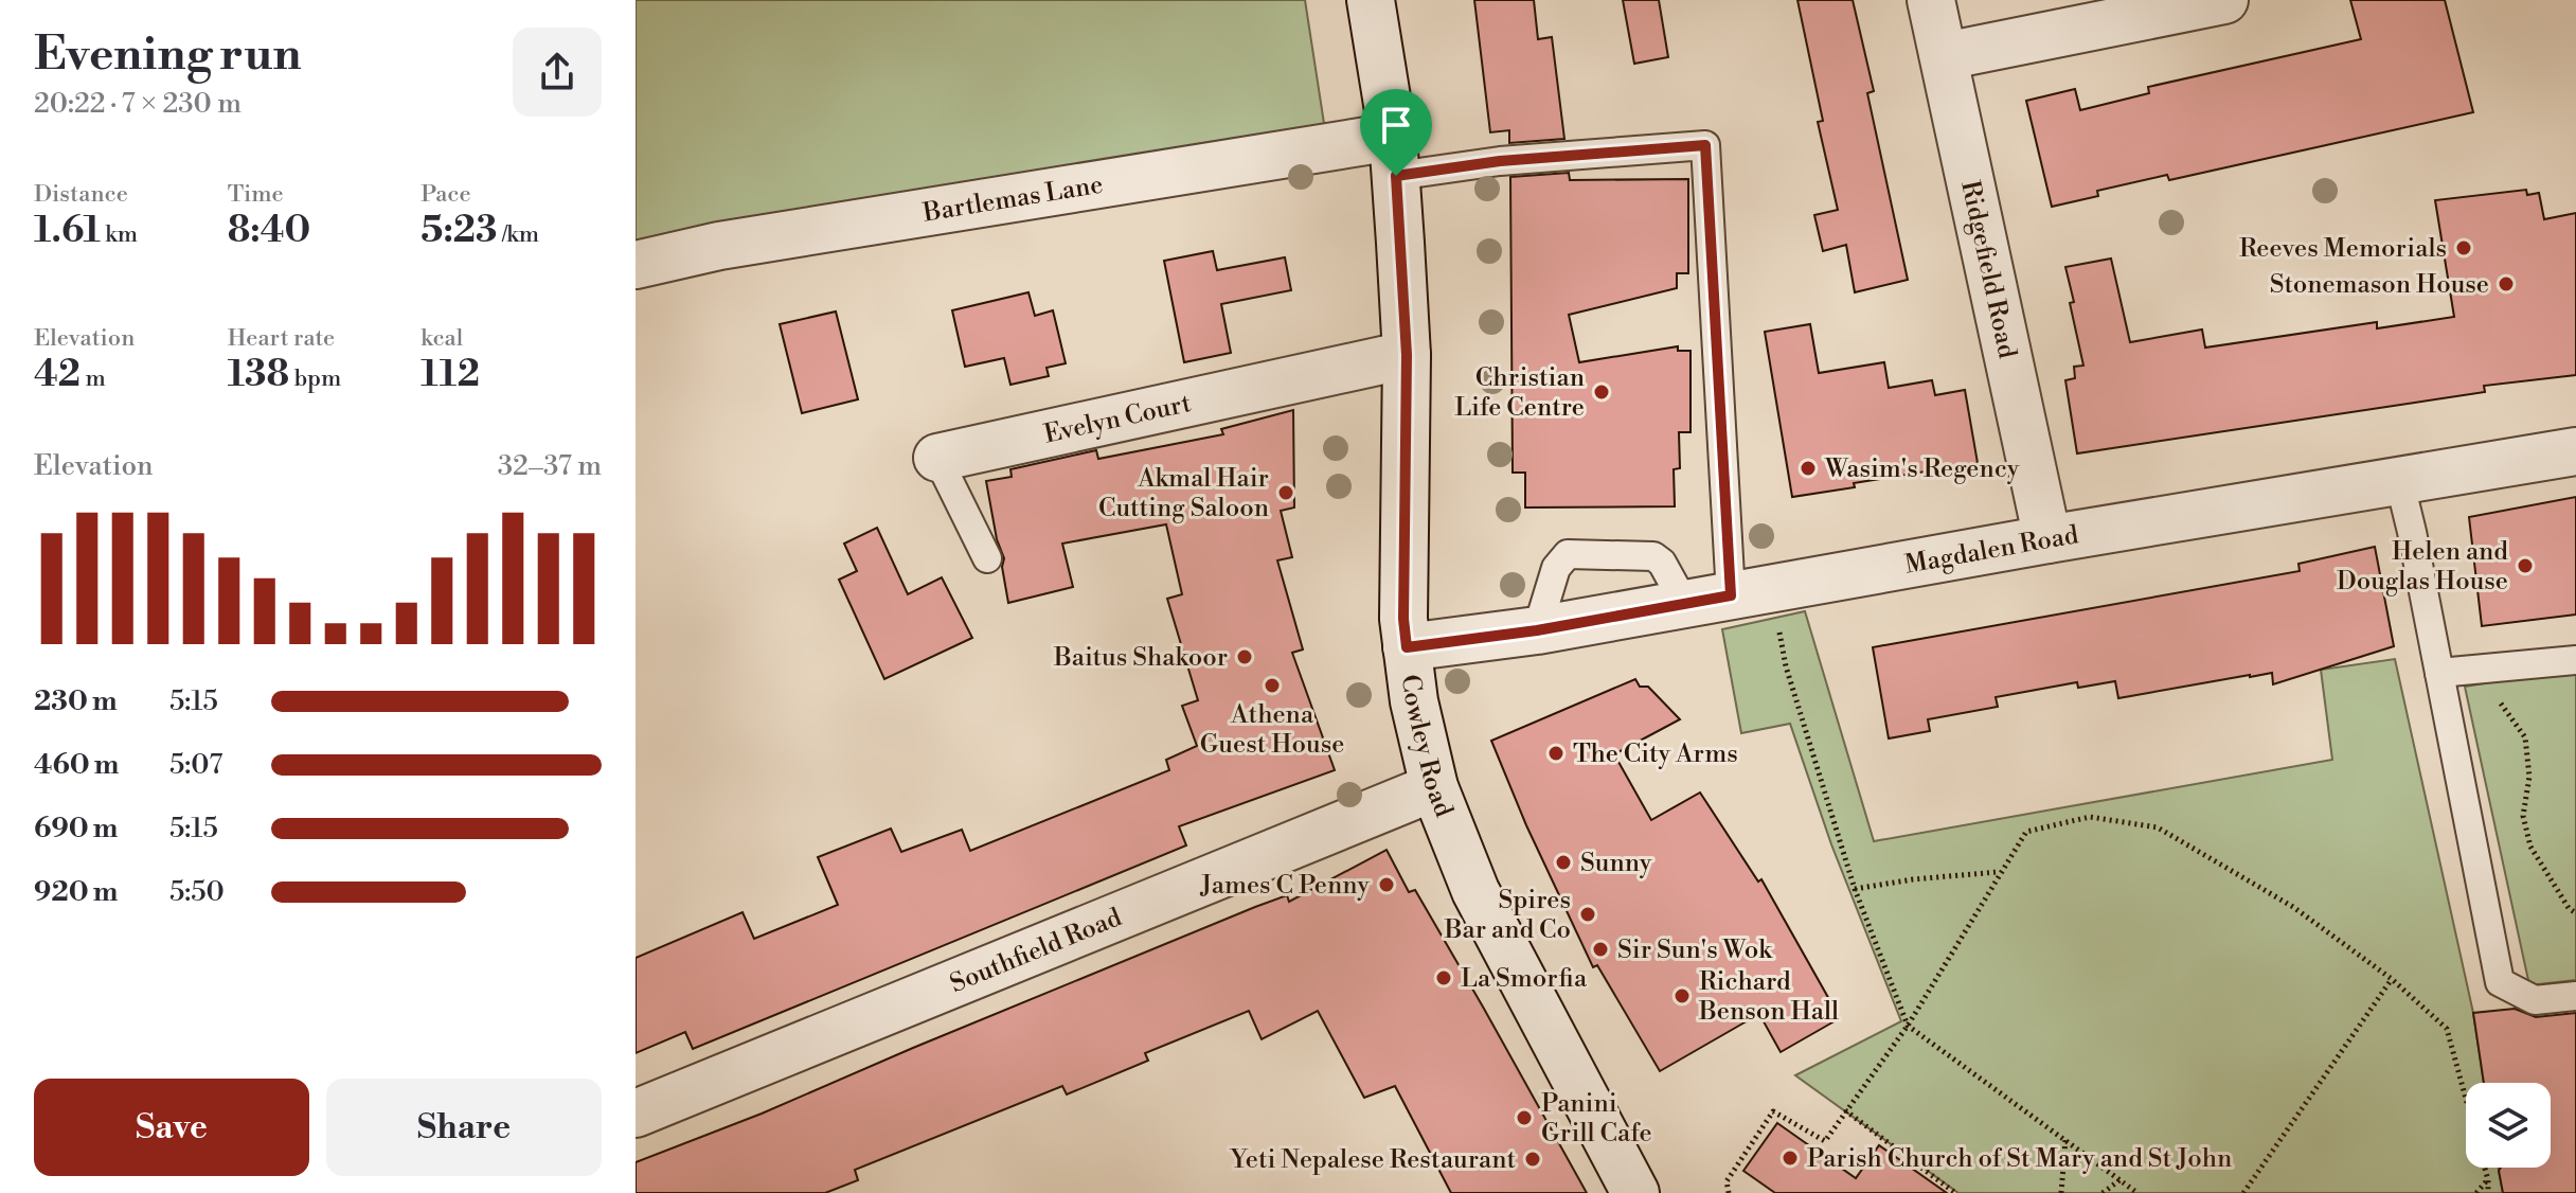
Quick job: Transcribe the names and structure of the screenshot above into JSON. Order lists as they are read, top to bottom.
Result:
{
  "streets": {
    "street": [
      "Bartlemas Lane",
      "Ridgefield Road",
      "Evelyn Court",
      "Magdalen Road",
      "Cowley Road",
      "Southfield Road"
    ]
  },
  "crossings": [
    ["Bartlemas Lane", "Cowley Road"],
    ["Ridgefield Road", "Magdalen Road"],
    ["Evelyn Court", "Cowley Road"],
    ["Magdalen Road", "Cowley Road"],
    ["Cowley Road", "Southfield Road"]
  ],
  "places": [
    "Reeves Memorials",
    "Stonemason House",
    "Christian Life Centre",
    "Wasim's Regency",
    "Akmal Hair Cutting Saloon",
    "Helen and Douglas House",
    "Baitus Shakoor",
    "Athena Guest House",
    "The City Arms",
    "Sunny",
    "James C Penny",
    "Spires Bar and Co",
    "Sir Sun's Wok",
    "La Smorfia",
    "Richard Benson Hall",
    "Panini Grill Cafe",
    "Parish Church of St Mary and St John",
    "Yeti Nepalese Restaurant"
  ],
  "page": {
    "heading": ["Evening run", "20:22 · 7 × 230 m"],
    "stats": [
      ["Distance", "1.61 km"],
      ["Time", "8:40"],
      ["Pace", "5:23 /km"],
      ["Elevation", "42 m"],
      ["Heart rate", "138 bpm"],
      ["kcal", "112"]
    ],
    "chart": ["Elevation", "32–37 m"],
    "list": [
      {
        "name": "230 m",
        "note": "5:15"
      },
      {
        "name": "460 m",
        "note": "5:07"
      },
      {
        "name": "690 m",
        "note": "5:15"
      },
      {
        "name": "920 m",
        "note": "5:50"
      }
    ],
    "buttons": ["Save", "Share"]
  }
}
